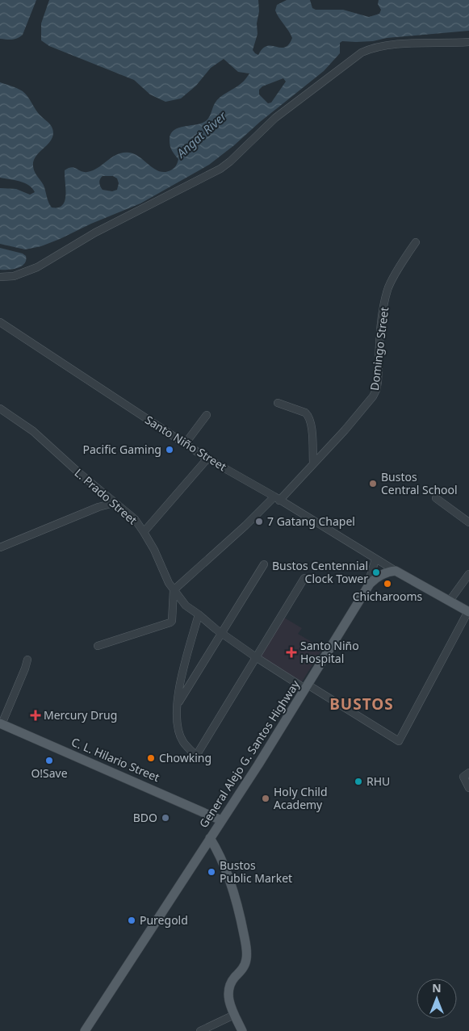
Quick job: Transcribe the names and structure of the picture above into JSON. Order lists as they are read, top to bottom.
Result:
{
  "streets": {
    "main road": ["General Alejo G. Santos Highway", "C. L. Hilario Street"],
    "street": ["Domingo Street", "Santo Niño Street", "L. Prado Street"]
  },
  "crossings": [
    ["Domingo Street", "Santo Niño Street"],
    ["Domingo Street", "L. Prado Street"],
    ["Santo Niño Street", "General Alejo G. Santos Highway"],
    ["L. Prado Street", "General Alejo G. Santos Highway"],
    ["General Alejo G. Santos Highway", "C. L. Hilario Street"]
  ],
  "districts": ["BUSTOS"],
  "water": ["Angat River"],
  "places": {
    "other": [
      "Pacific Gaming",
      "Bustos Central School",
      "7 Gatang Chapel",
      "Bustos Centennial Clock Tower",
      "Chicharooms",
      "Chowking",
      "O!Save",
      "RHU",
      "Holy Child Academy",
      "BDO",
      "Bustos Public Market",
      "Puregold"
    ],
    "health": ["Santo Niño Hospital", "Mercury Drug"]
  },
  "north": "top"
}
